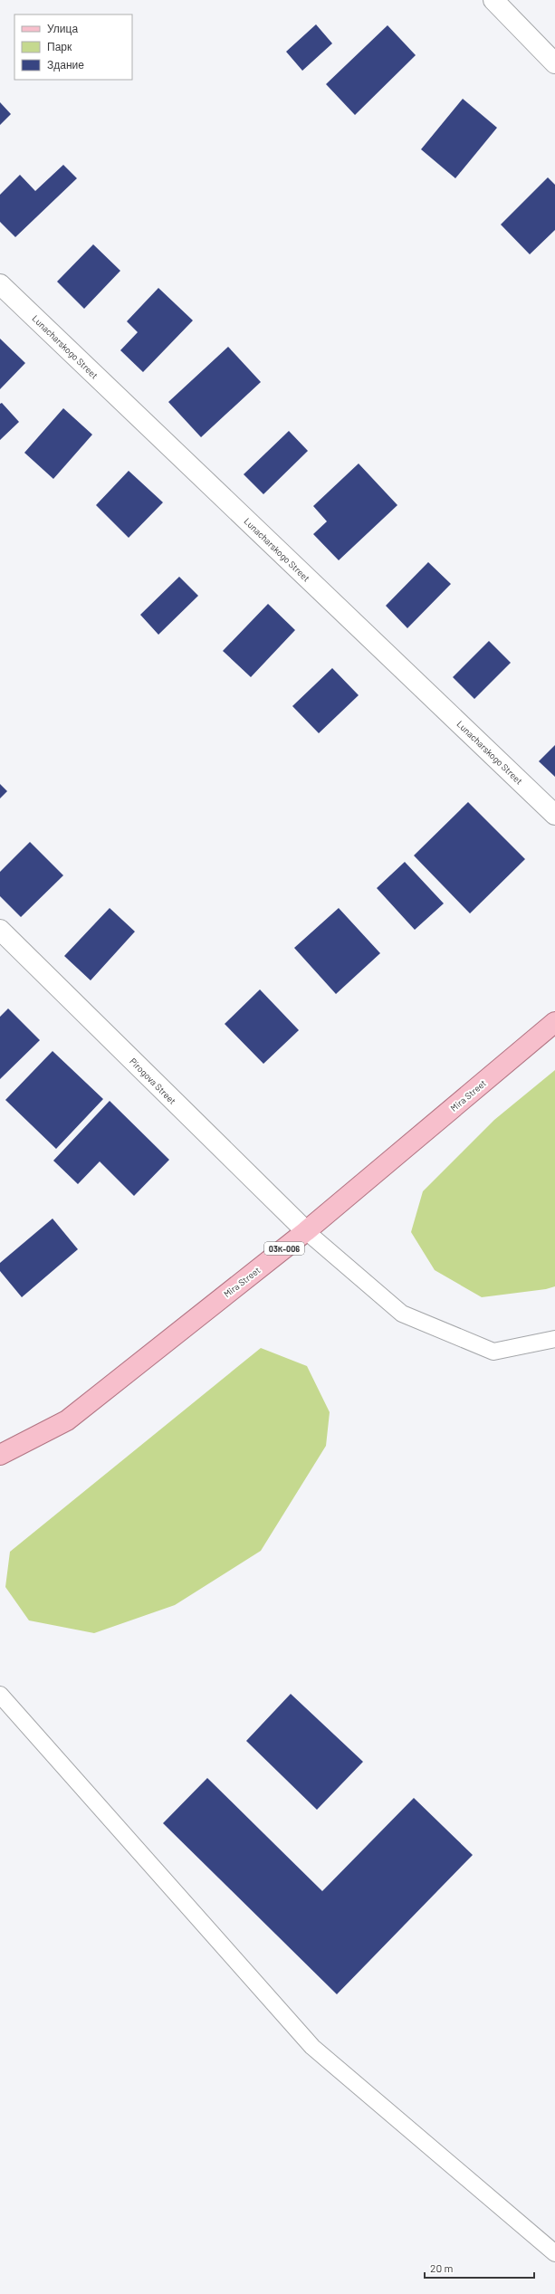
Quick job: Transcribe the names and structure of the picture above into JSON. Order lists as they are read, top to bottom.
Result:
{
  "streets": {
    "main road": ["Mira Street", "03К-006"],
    "street": ["Lunacharskogo Street", "Pirogova Street"]
  },
  "crossings": [
    ["Pirogova Street", "Mira Street"]
  ],
  "legend": ["Улица", "Парк", "Здание"],
  "scale_bar": "20 m"
}
